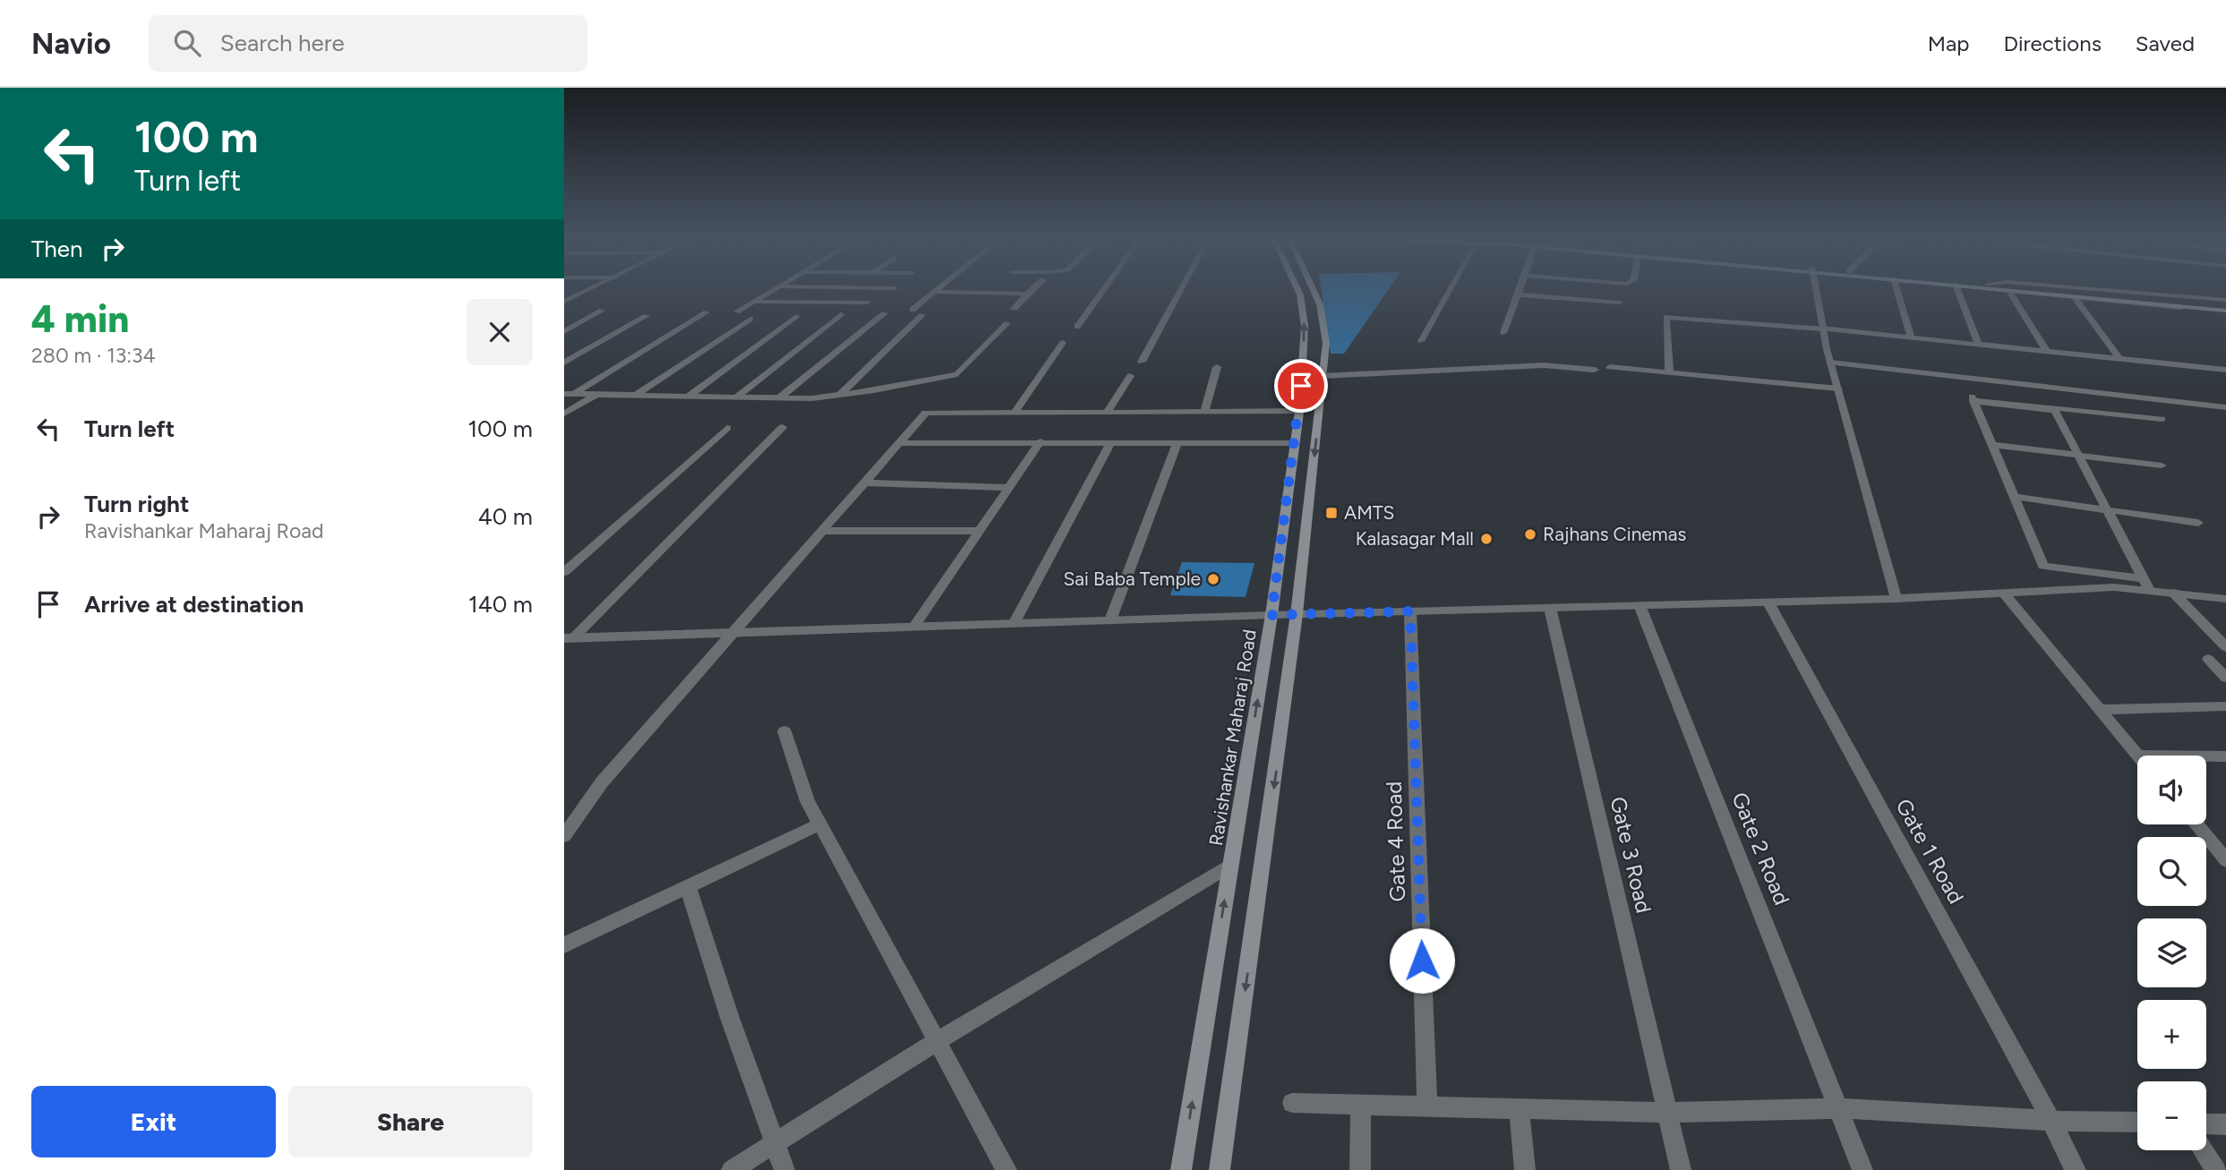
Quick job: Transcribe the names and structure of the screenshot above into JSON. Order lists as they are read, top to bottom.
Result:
{
  "streets": {
    "main road": ["Ravishankar Maharaj Road"],
    "street": [
      "Gate 4 Road",
      "Gate 2 Road",
      "Gate 1 Road",
      "Gate 3 Road"
    ]
  },
  "places": {
    "transit": ["AMTS"],
    "other": ["Rajhans Cinemas", "Kalasagar Mall", "Sai Baba Temple"]
  },
  "page": {
    "header": "Navio",
    "search": "Search here",
    "nav": ["Map", "Directions", "Saved"],
    "turn": ["100 m", "Turn left"],
    "then": "Then",
    "heading": ["4 min", "280 m · 13:34"],
    "list": [
      {
        "name": "Turn left",
        "value": "100 m"
      },
      {
        "name": "Turn right",
        "note": "Ravishankar Maharaj Road",
        "value": "40 m"
      },
      {
        "name": "Arrive at destination",
        "value": "140 m"
      }
    ],
    "map_buttons": ["+", "−"],
    "buttons": ["Exit", "Share"]
  }
}
